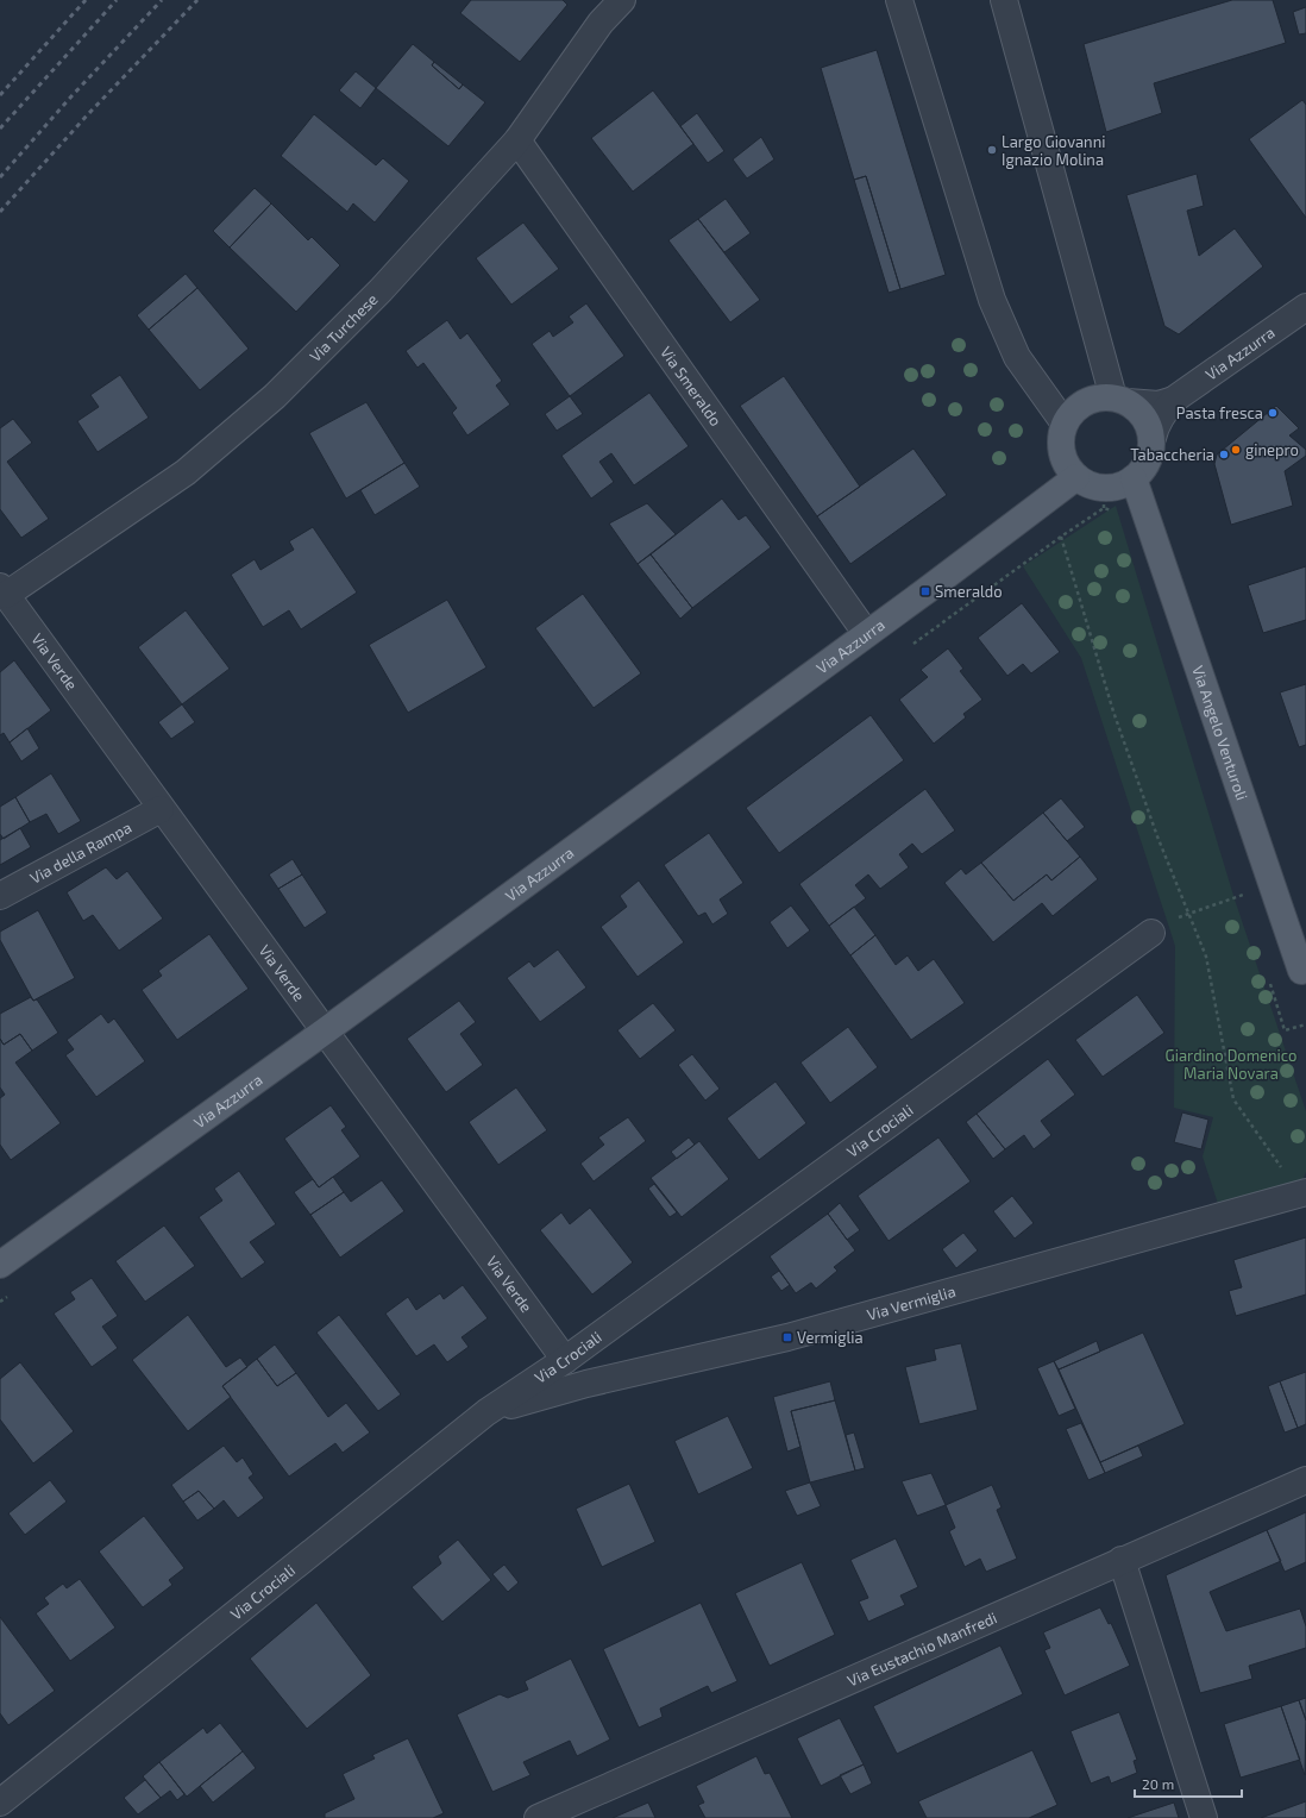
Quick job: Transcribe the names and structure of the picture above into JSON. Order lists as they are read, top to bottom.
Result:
{
  "streets": {
    "main road": ["Via Azzurra", "Via Angelo Venturoli"],
    "street": [
      "Via Turchese",
      "Via Smeraldo",
      "Via Verde",
      "Via della Rampa",
      "Via Crociali",
      "Via Vermiglia",
      "Via Eustachio Manfredi"
    ]
  },
  "crossings": [
    ["Via Turchese", "Via Smeraldo"],
    ["Via Turchese", "Via Verde"],
    ["Via Azzurra", "Via Smeraldo"],
    ["Via Azzurra", "Via Verde"],
    ["Via Azzurra", "Via Angelo Venturoli"],
    ["Via Verde", "Via della Rampa"],
    ["Via Verde", "Via Crociali"],
    ["Via Crociali", "Via Vermiglia"]
  ],
  "parks": ["Giardino Domenico Maria Novara"],
  "places": {
    "other": [
      "Largo Giovanni Ignazio Molina",
      "Pasta fresca",
      "ginepro",
      "Tabaccheria"
    ],
    "transit": ["Smeraldo", "Vermiglia"]
  },
  "scale_bar": "20 m"
}
